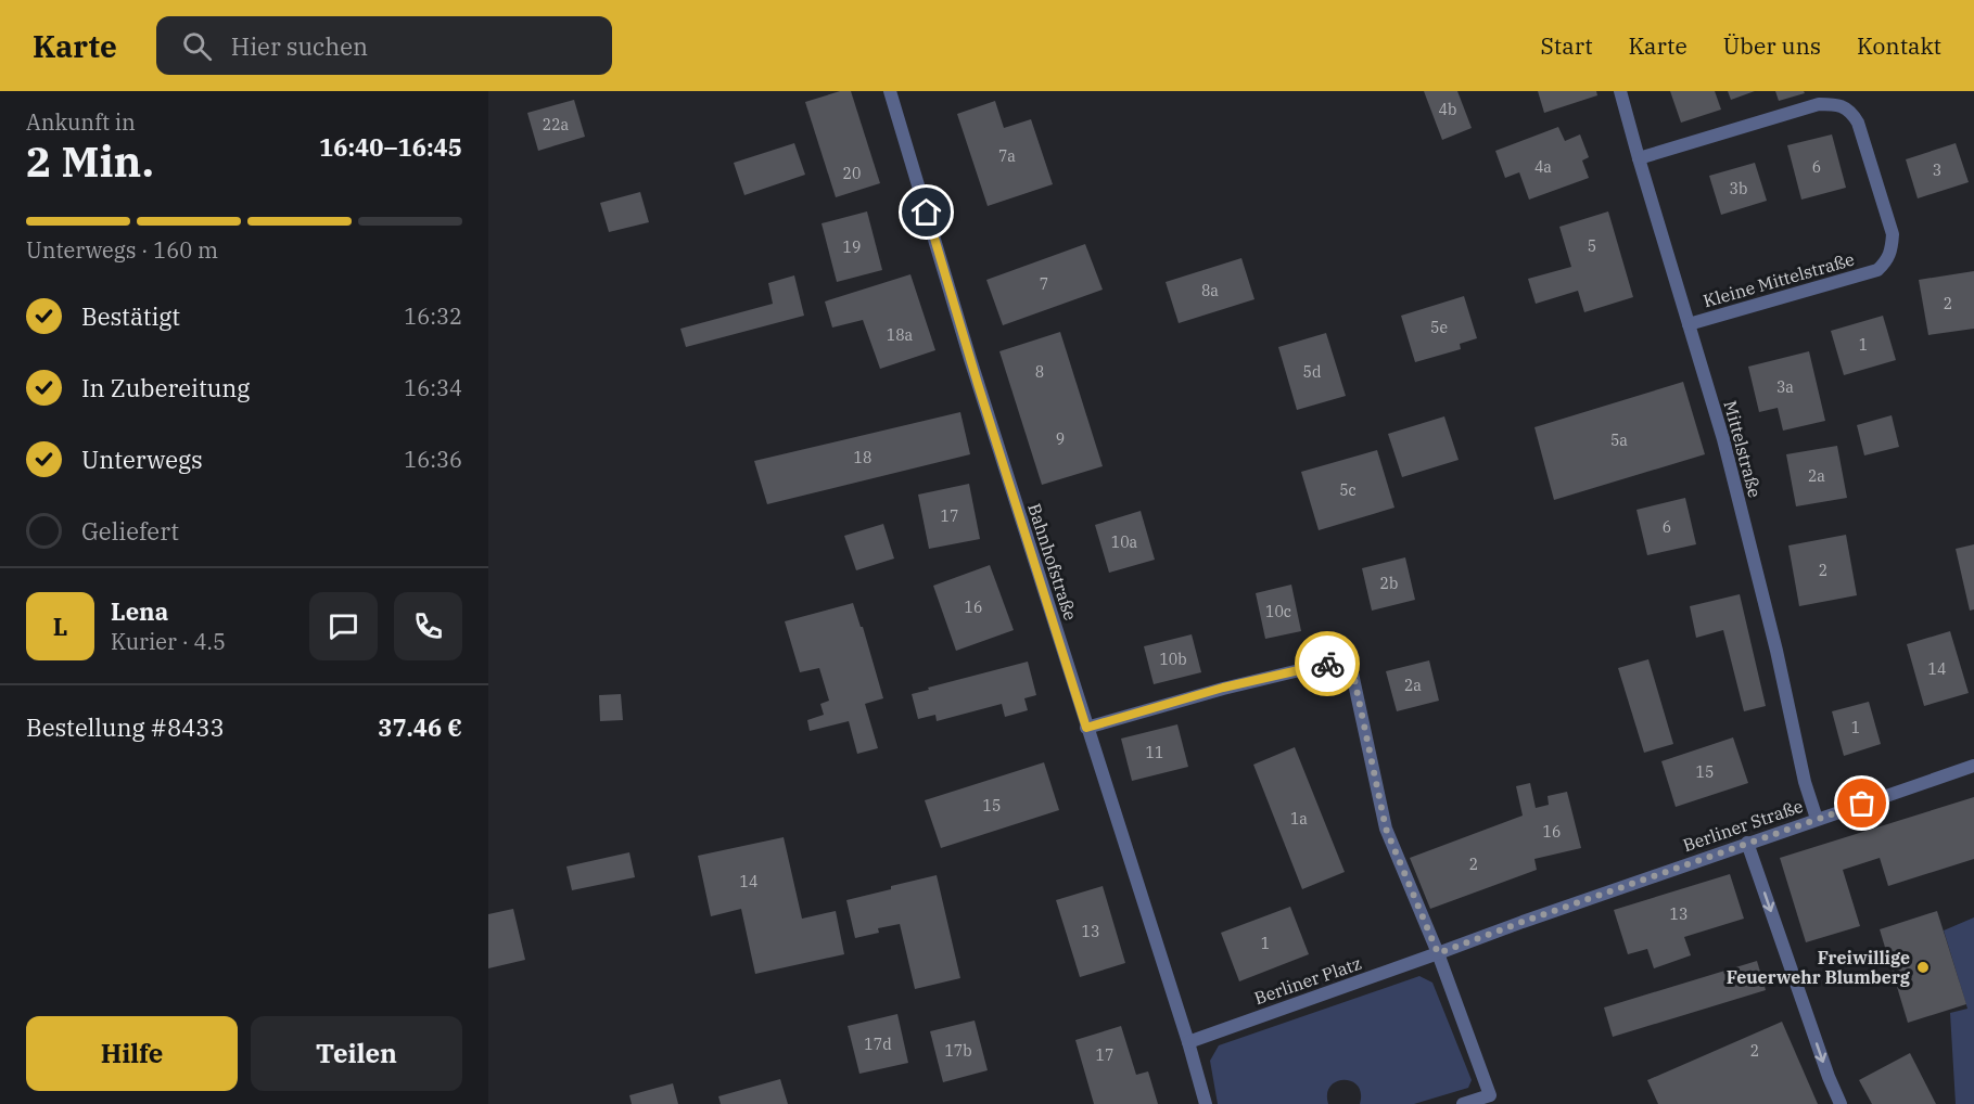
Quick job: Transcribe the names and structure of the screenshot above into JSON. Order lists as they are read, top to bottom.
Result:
{
  "streets": {
    "street": [
      "Kleine Mittelstraße",
      "Mittelstraße",
      "Bahnhofstraße",
      "Berliner Straße",
      "Berliner Platz"
    ]
  },
  "crossings": [
    ["Kleine Mittelstraße", "Mittelstraße"],
    ["Mittelstraße", "Berliner Straße"],
    ["Bahnhofstraße", "Berliner Platz"],
    ["Berliner Straße", "Berliner Platz"]
  ],
  "places": ["Freiwillige Feuerwehr Blumberg"],
  "house_numbers": [
    "4b",
    "22a",
    "7a",
    "4a",
    "6",
    "3",
    "20",
    "3b",
    "5",
    "19",
    "7",
    "8a",
    "2",
    "5e",
    "18a",
    "1",
    "8",
    "5d",
    "3a",
    "9",
    "5a",
    "18",
    "2a",
    "5c",
    "17",
    "6",
    "10a",
    "2",
    "2b",
    "16",
    "10c",
    "10b",
    "14",
    "2a",
    "1",
    "11",
    "15",
    "15",
    "1a",
    "16",
    "2",
    "14",
    "13",
    "13",
    "1",
    "17d",
    "17b",
    "2",
    "17"
  ],
  "page": {
    "header": "Karte",
    "search": "Hier suchen",
    "nav": [
      "Start",
      "Karte",
      "Über uns",
      "Kontakt"
    ],
    "heading": ["2 Min.", "Ankunft in", "16:40–16:45"],
    "panel": [
      "Lena",
      "Kurier · 4.5",
      "Bestellung #8433",
      "37.46 €"
    ],
    "bar": "Unterwegs · 160 m",
    "list": [
      ["Bestätigt", "16:32"],
      ["In Zubereitung", "16:34"],
      ["Unterwegs", "16:36"],
      "Geliefert"
    ],
    "round": "L",
    "buttons": ["Hilfe", "Teilen"]
  }
}
